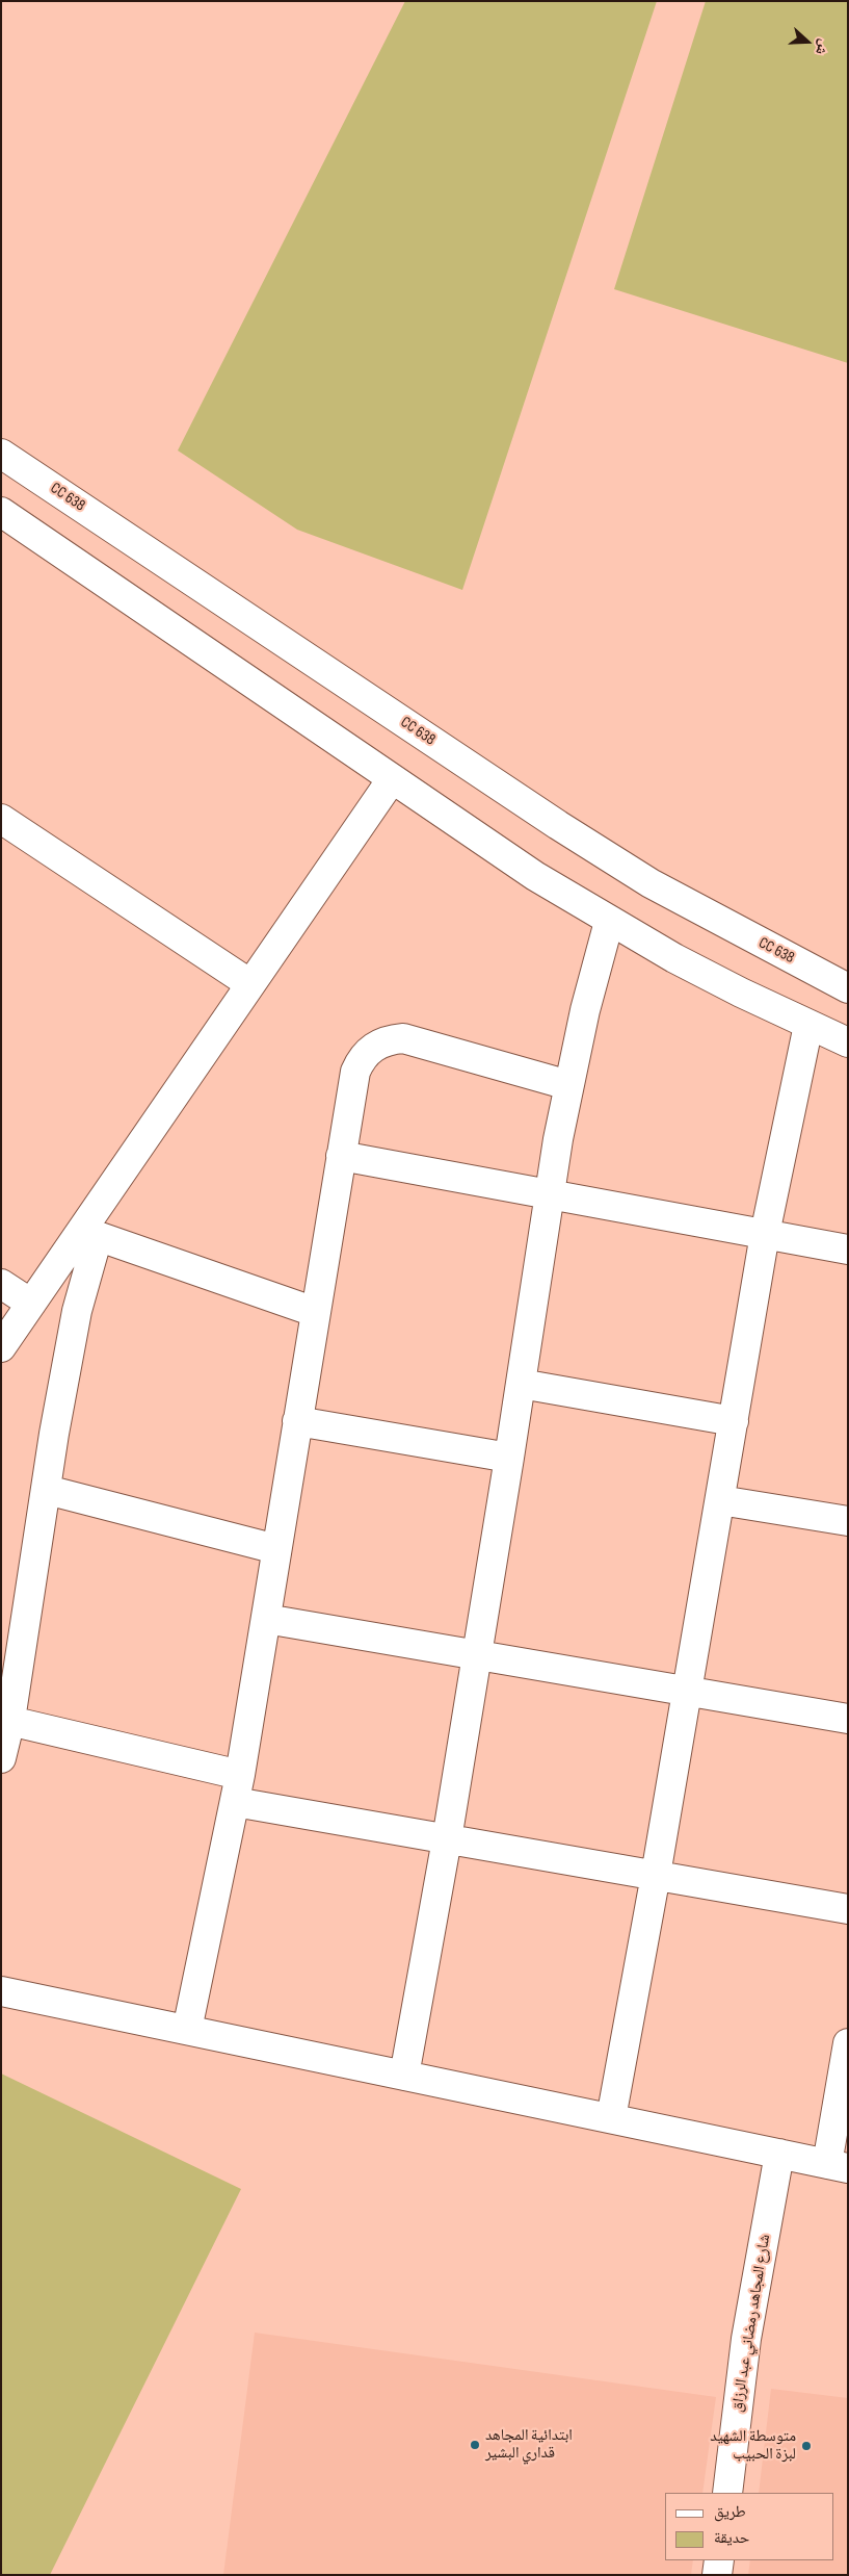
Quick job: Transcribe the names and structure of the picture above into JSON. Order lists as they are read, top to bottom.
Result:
{
  "streets": {
    "street": ["CC 638", "شارع المجاهد رمضاني عبد الرزاق"]
  },
  "places": ["ابتدائية المجاهد قداري البشير", "متوسطة الشهيد لبزة الحبيب"],
  "legend": ["طريق", "حديقة"],
  "north": "right"
}
